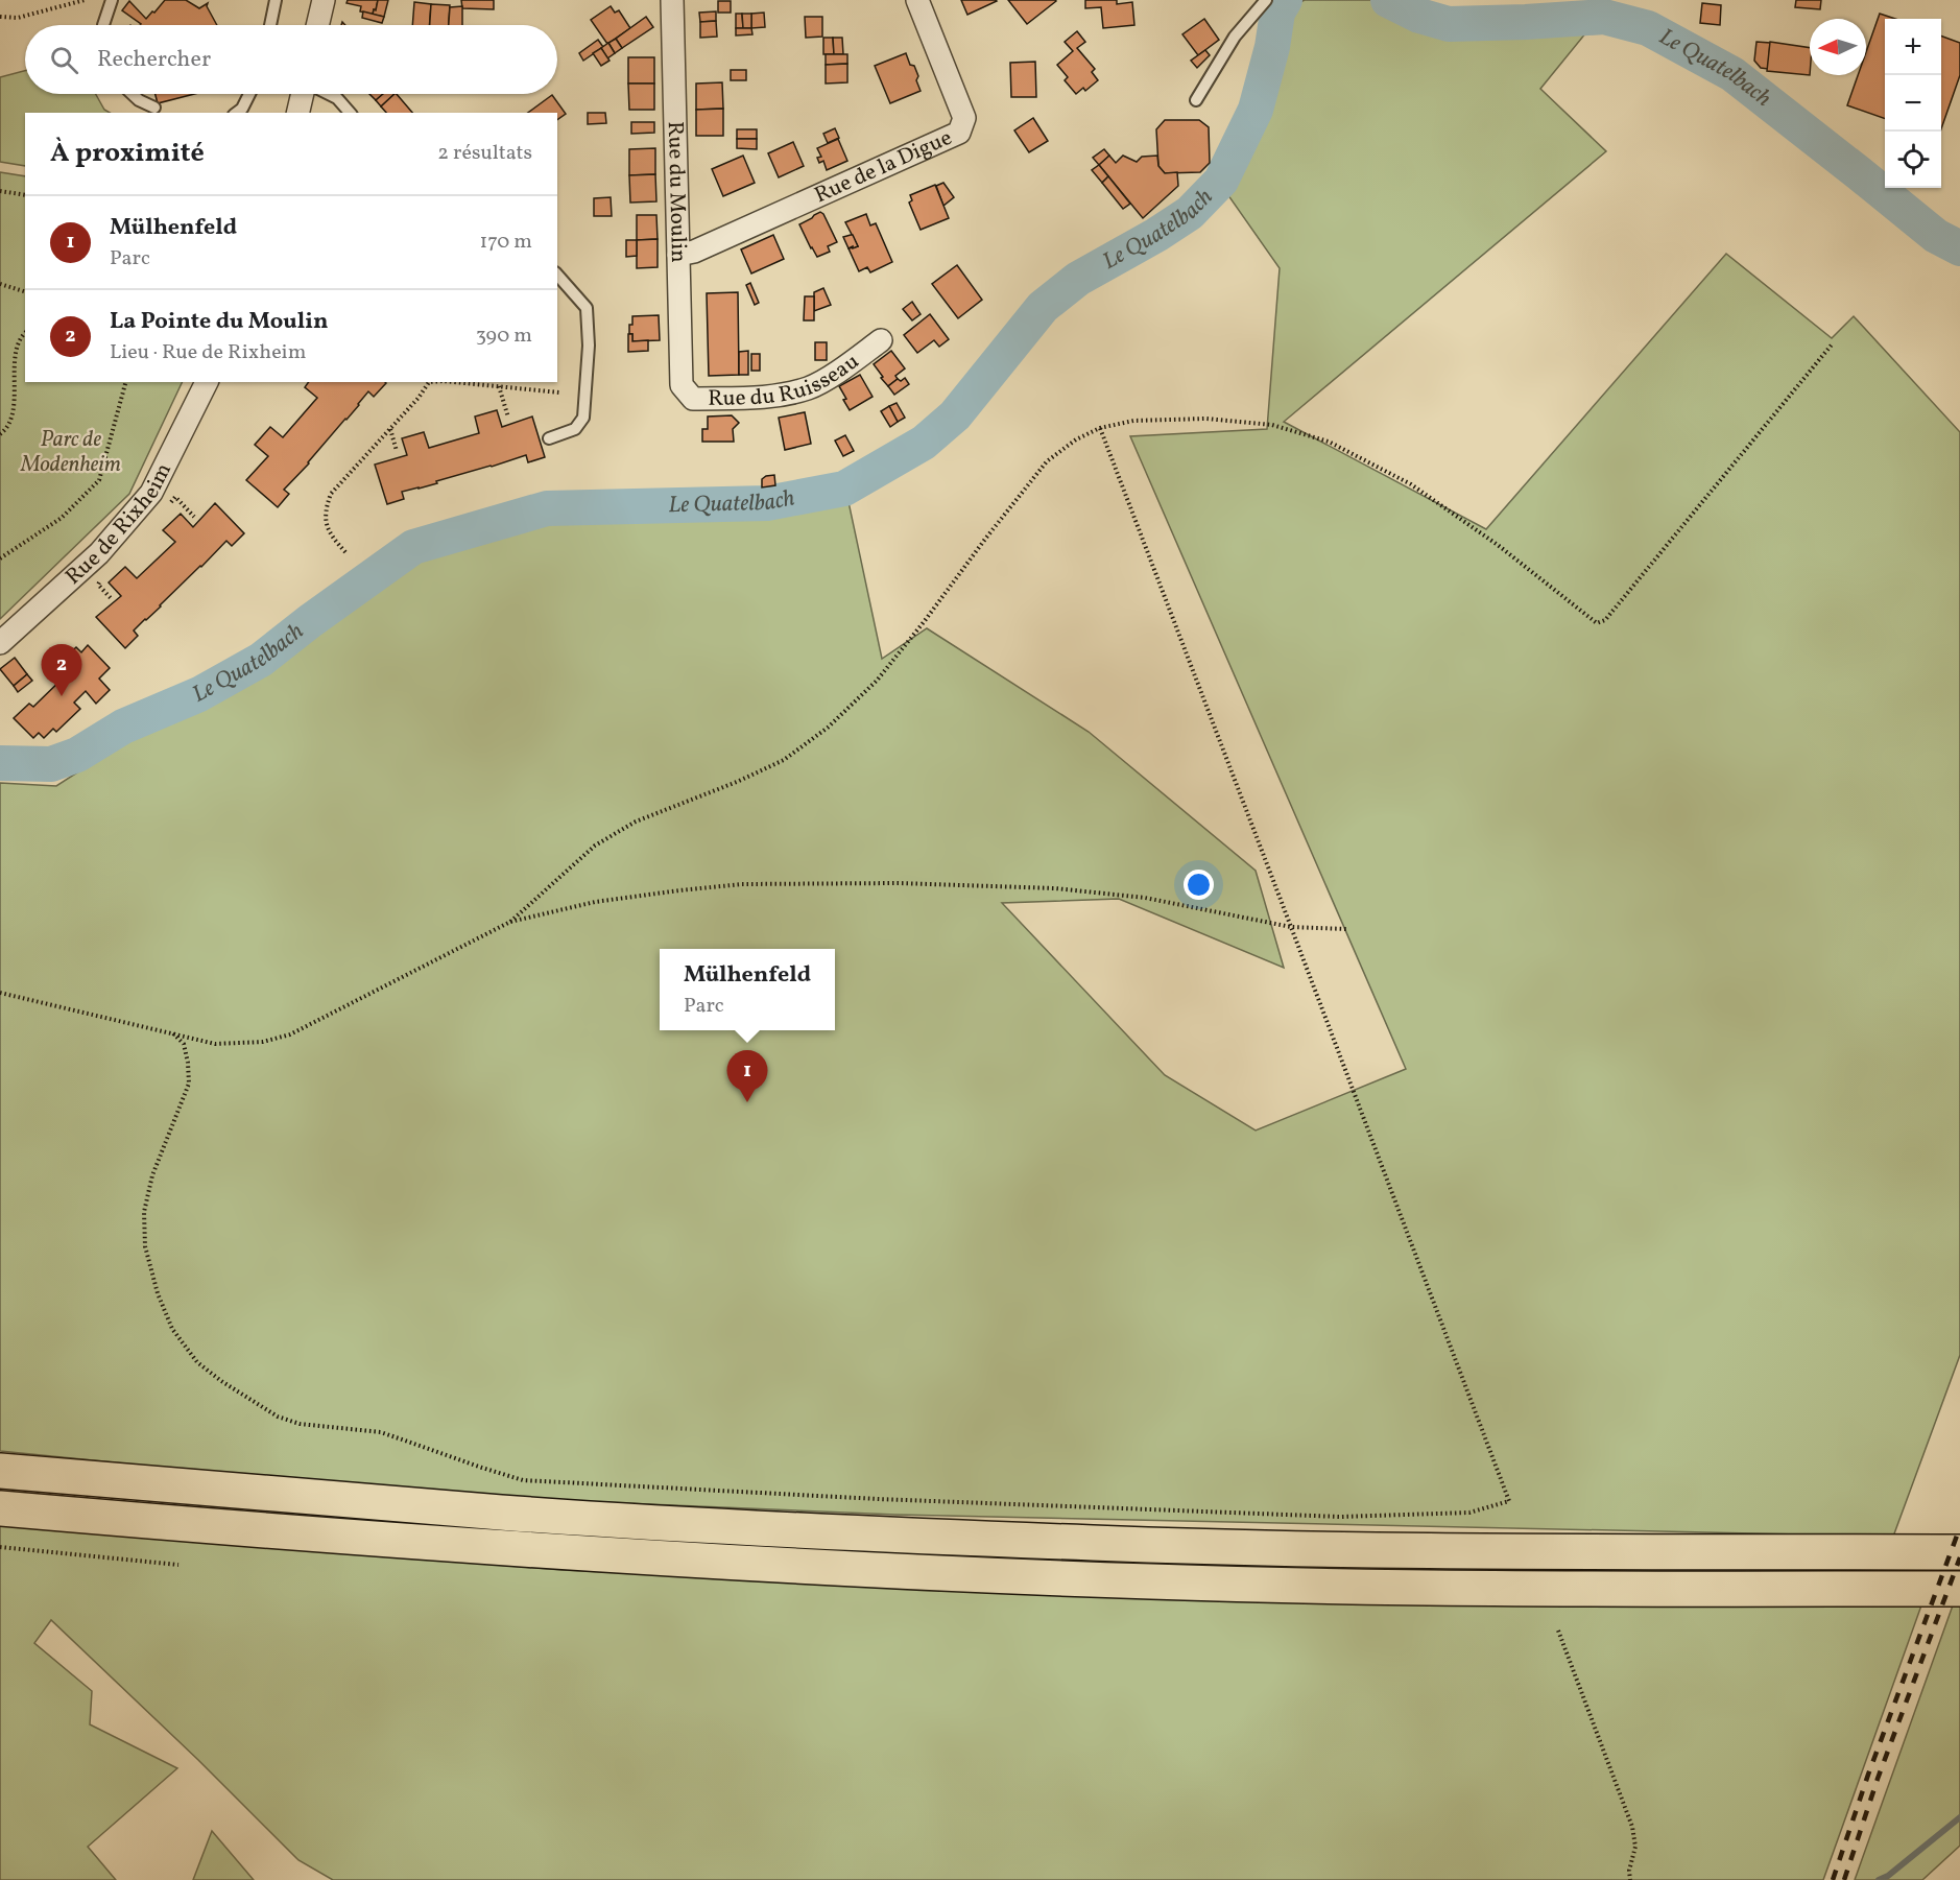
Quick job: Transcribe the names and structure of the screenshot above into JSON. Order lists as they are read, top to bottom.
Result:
{
  "streets": {
    "street": [
      "Rue de la Digue",
      "Rue du Moulin",
      "Rue du Ruisseau",
      "Rue de Rixheim"
    ]
  },
  "crossings": [
    ["Rue de la Digue", "Rue du Moulin"],
    ["Rue du Moulin", "Rue du Ruisseau"]
  ],
  "water": ["Le Quatelbach"],
  "parks": ["Parc de Modenheim"],
  "north": "left",
  "page": {
    "map_buttons": ["+", "−"],
    "search": "Rechercher",
    "heading": ["À proximité", "2 résultats"],
    "list": [
      {
        "mark": "1",
        "name": "Mülhenfeld",
        "note": "Parc",
        "value": "170 m"
      },
      {
        "mark": "2",
        "name": "La Pointe du Moulin",
        "note": "Lieu · Rue de Rixheim",
        "value": "390 m"
      }
    ],
    "pins": ["2", "1"],
    "popup": ["Mülhenfeld", "Parc"]
  }
}
